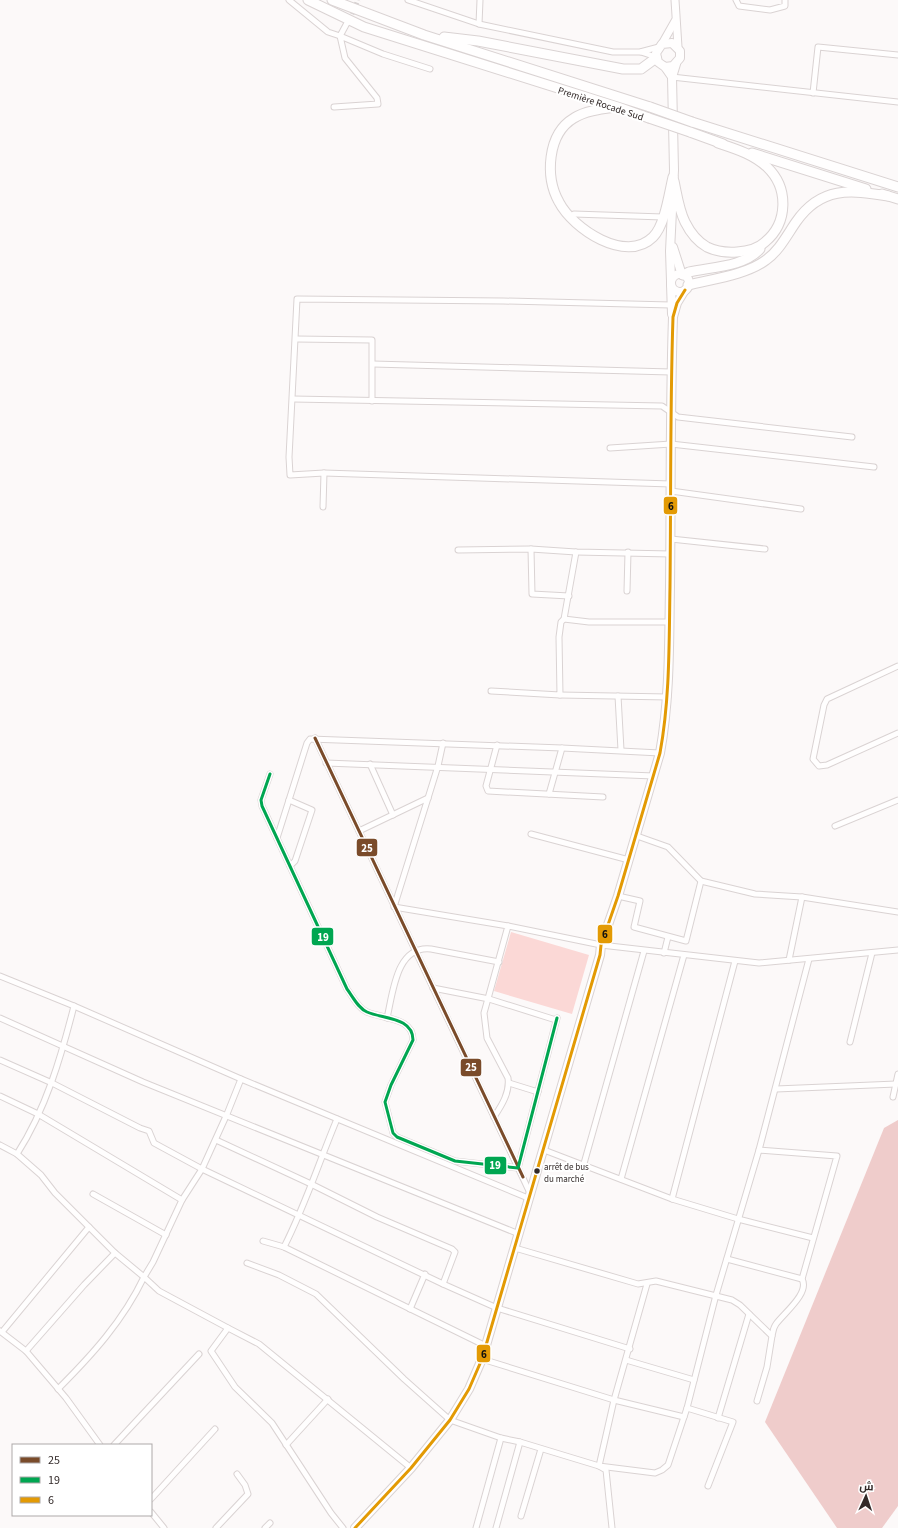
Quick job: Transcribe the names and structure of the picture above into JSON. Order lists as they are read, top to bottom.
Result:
{
  "streets": {
    "highway": ["Première Rocade Sud"]
  },
  "places": ["arrêt de bus du marché"],
  "lines": ["transit line 6", "transit line 25", "transit line 19"],
  "legend": ["25", "19", "6"],
  "north": "top"
}
